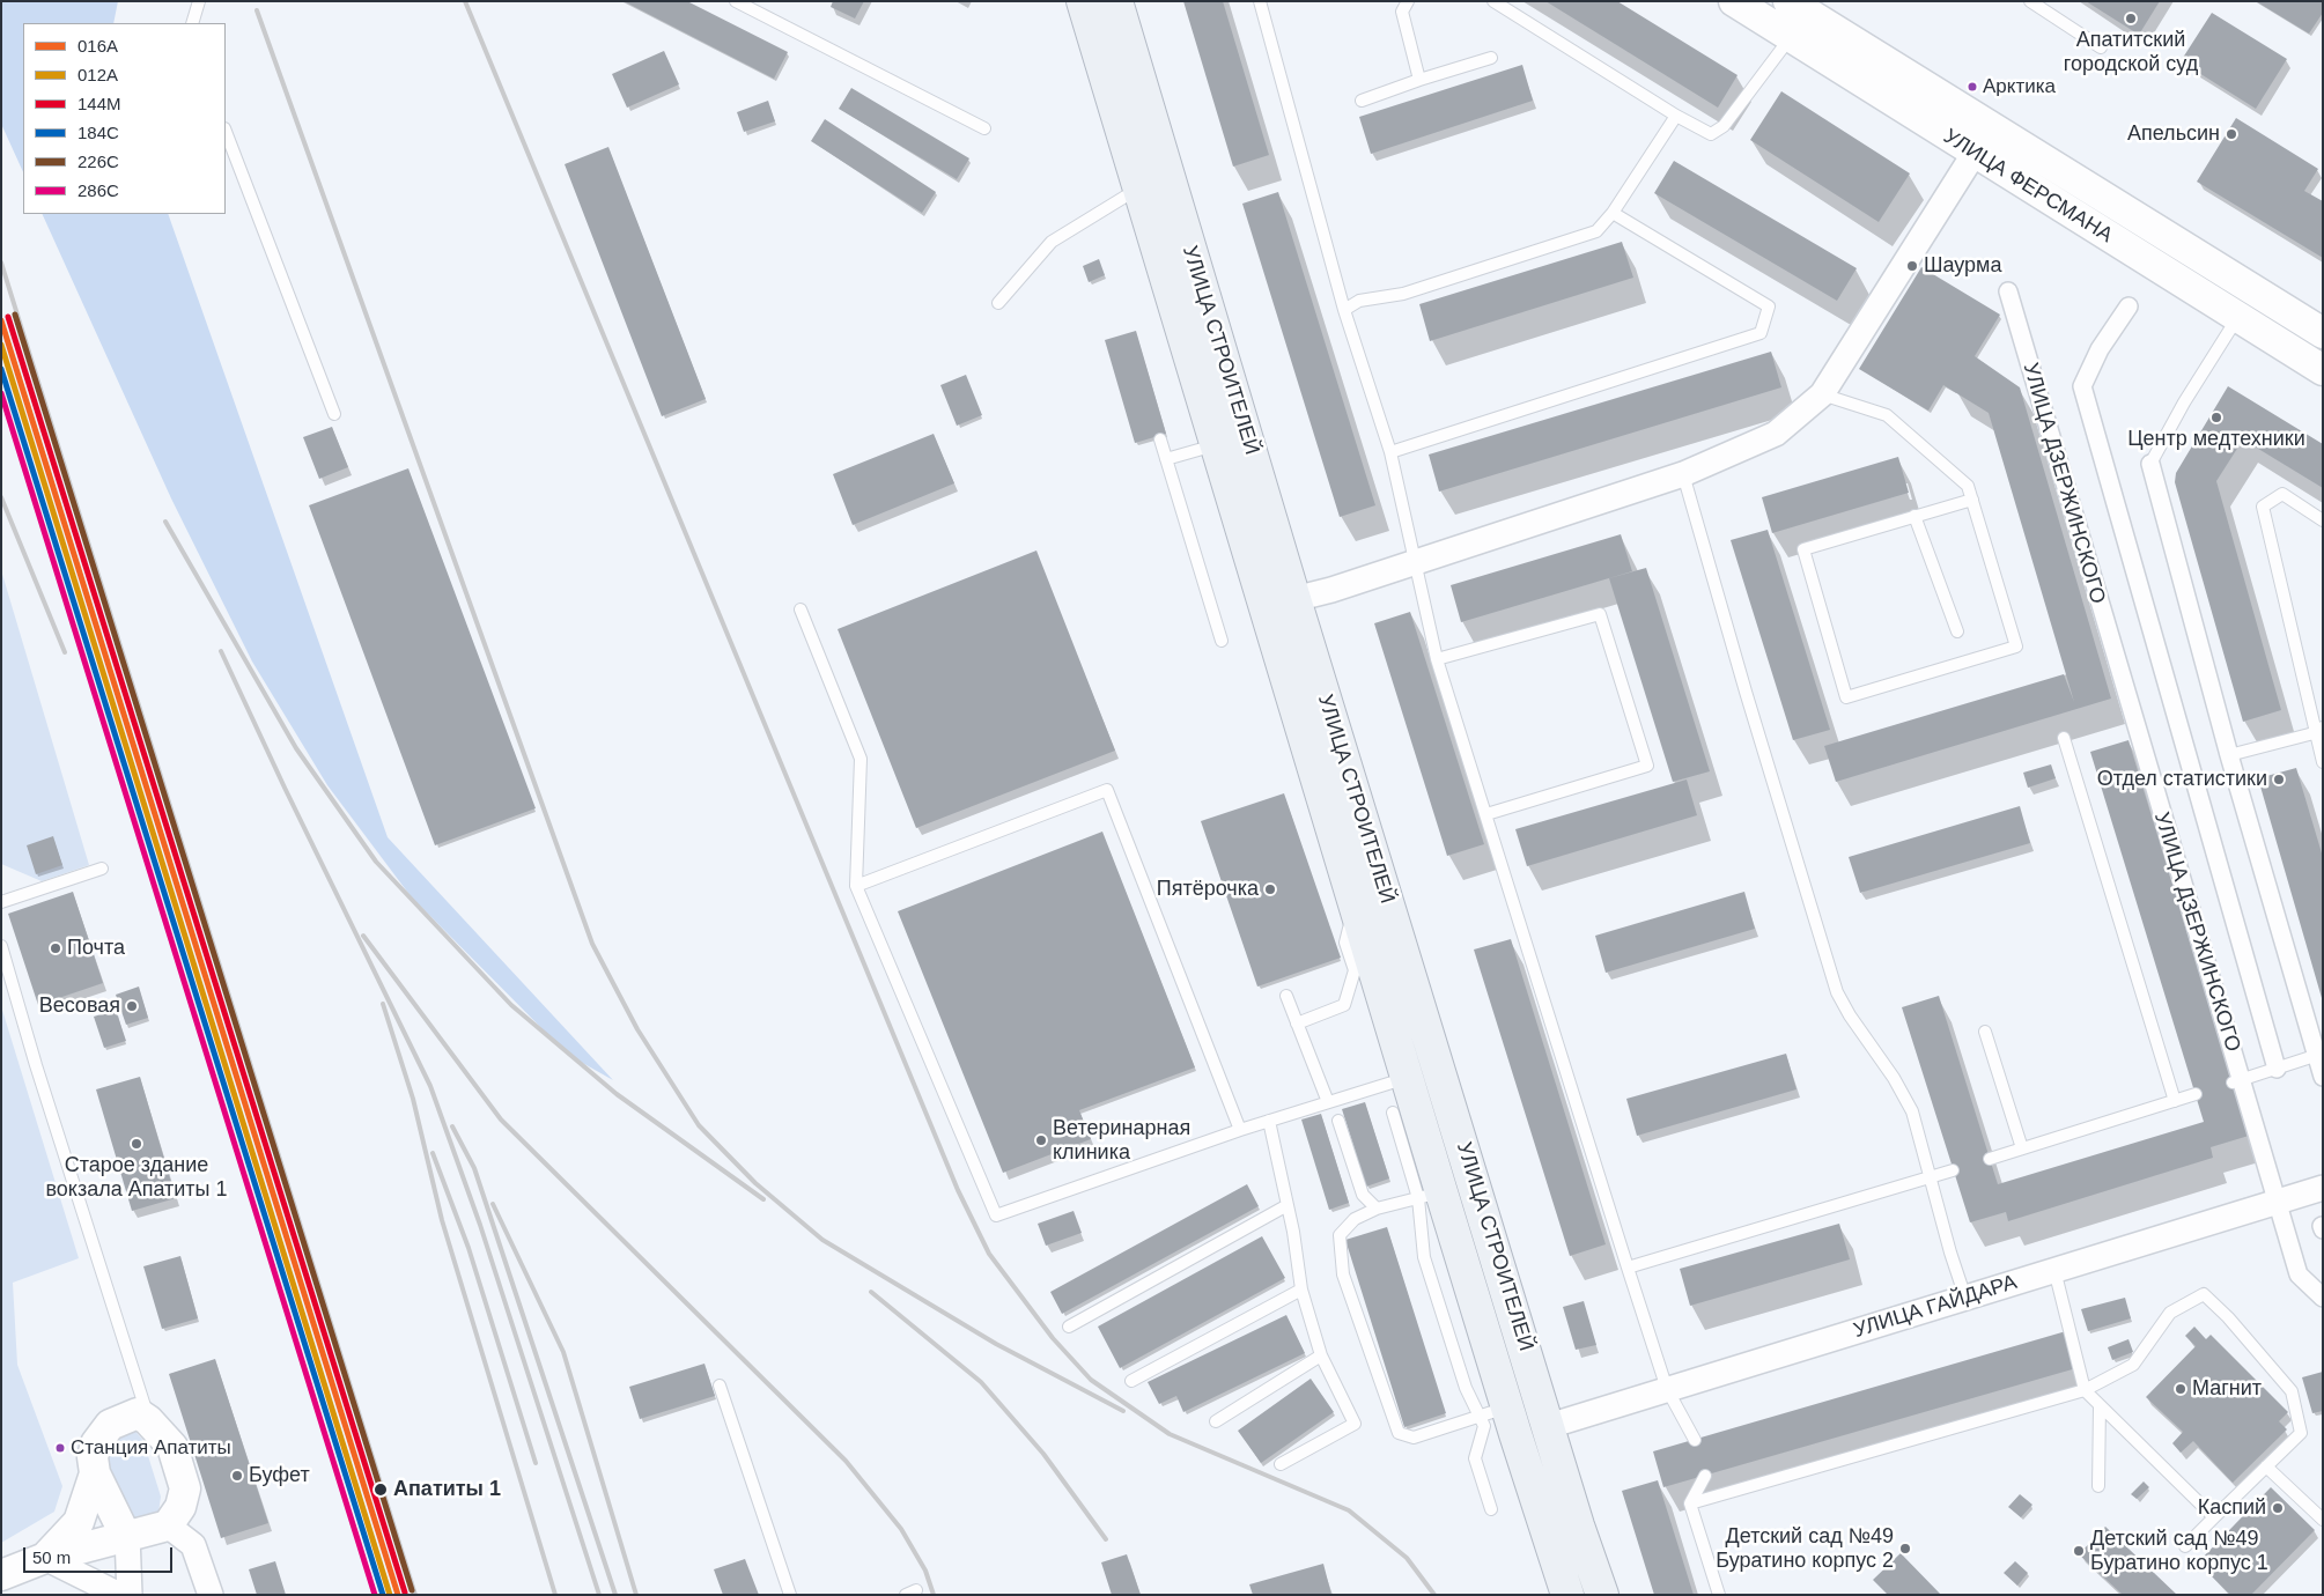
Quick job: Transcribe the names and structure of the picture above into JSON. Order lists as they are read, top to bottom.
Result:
{
  "streets": {
    "main road": ["УЛИЦА СТРОИТЕЛЕЙ"],
    "street": ["УЛИЦА ФЕРСМАНА", "УЛИЦА ДЗЕРЖИНСКОГО", "УЛИЦА ГАЙДАРА"]
  },
  "crossings": [
    ["УЛИЦА СТРОИТЕЛЕЙ", "УЛИЦА ГАЙДАРА"],
    ["УЛИЦА ДЗЕРЖИНСКОГО", "УЛИЦА ГАЙДАРА"]
  ],
  "places": [
    "Апатитский городской суд",
    "Арктика",
    "Апельсин",
    "Шаурма",
    "Центр медтехники",
    "Отдел статистики",
    "Пятёрочка",
    "Почта",
    "Весовая",
    "Ветеринарная клиника",
    "Старое здание вокзала Апатиты 1",
    "Магнит",
    "Станция Апатиты",
    "Буфет",
    "Апатиты 1",
    "Каспий",
    "Детский сад №49 Буратино корпус 2",
    "Детский сад №49 Буратино корпус 1"
  ],
  "lines": [
    "transit line 226С",
    "transit line 144М",
    "transit line 016А",
    "transit line 012А",
    "transit line 184С",
    "transit line 286С"
  ],
  "legend": [
    "016А",
    "012А",
    "144М",
    "184С",
    "226С",
    "286С"
  ],
  "scale_bar": "50 m"
}
